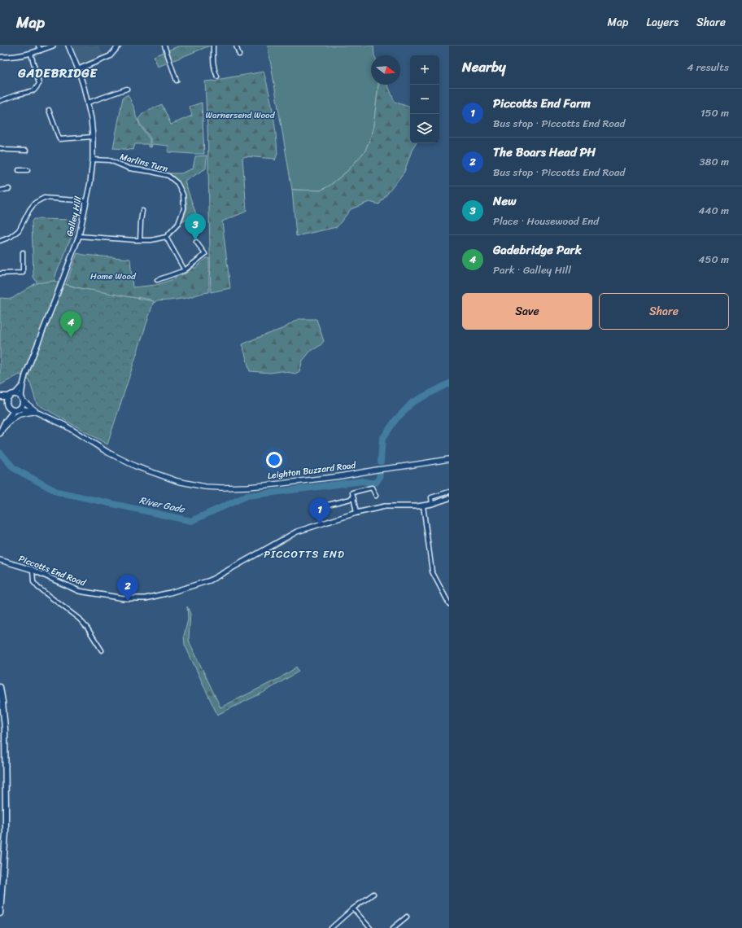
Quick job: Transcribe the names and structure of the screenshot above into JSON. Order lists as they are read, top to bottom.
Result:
{
  "streets": {
    "main road": ["Leighton Buzzard Road"],
    "street": ["Marlins Turn", "Galley Hill", "Piccotts End Road"]
  },
  "crossings": [
    ["Marlins Turn", "Galley Hill"],
    ["Galley Hill", "Leighton Buzzard Road"]
  ],
  "districts": ["GADEBRIDGE", "PICCOTTS END"],
  "water": ["River Gade"],
  "parks": ["Warnersend Wood", "Home Wood"],
  "north": "right",
  "page": {
    "header": "Map",
    "nav": ["Map", "Layers", "Share"],
    "heading": ["Nearby", "4 results"],
    "map_buttons": ["+", "−"],
    "list": [
      {
        "mark": "1",
        "name": "Piccotts End Farm",
        "note": "Bus stop · Piccotts End Road",
        "value": "150 m"
      },
      {
        "mark": "2",
        "name": "The Boars Head PH",
        "note": "Bus stop · Piccotts End Road",
        "value": "380 m"
      },
      {
        "mark": "3",
        "name": "New",
        "note": "Place · Housewood End",
        "value": "440 m"
      },
      {
        "mark": "4",
        "name": "Gadebridge Park",
        "note": "Park · Galley Hill",
        "value": "450 m"
      }
    ],
    "pins": [
      "3",
      "4",
      "1",
      "2"
    ],
    "buttons": ["Save", "Share"]
  }
}
